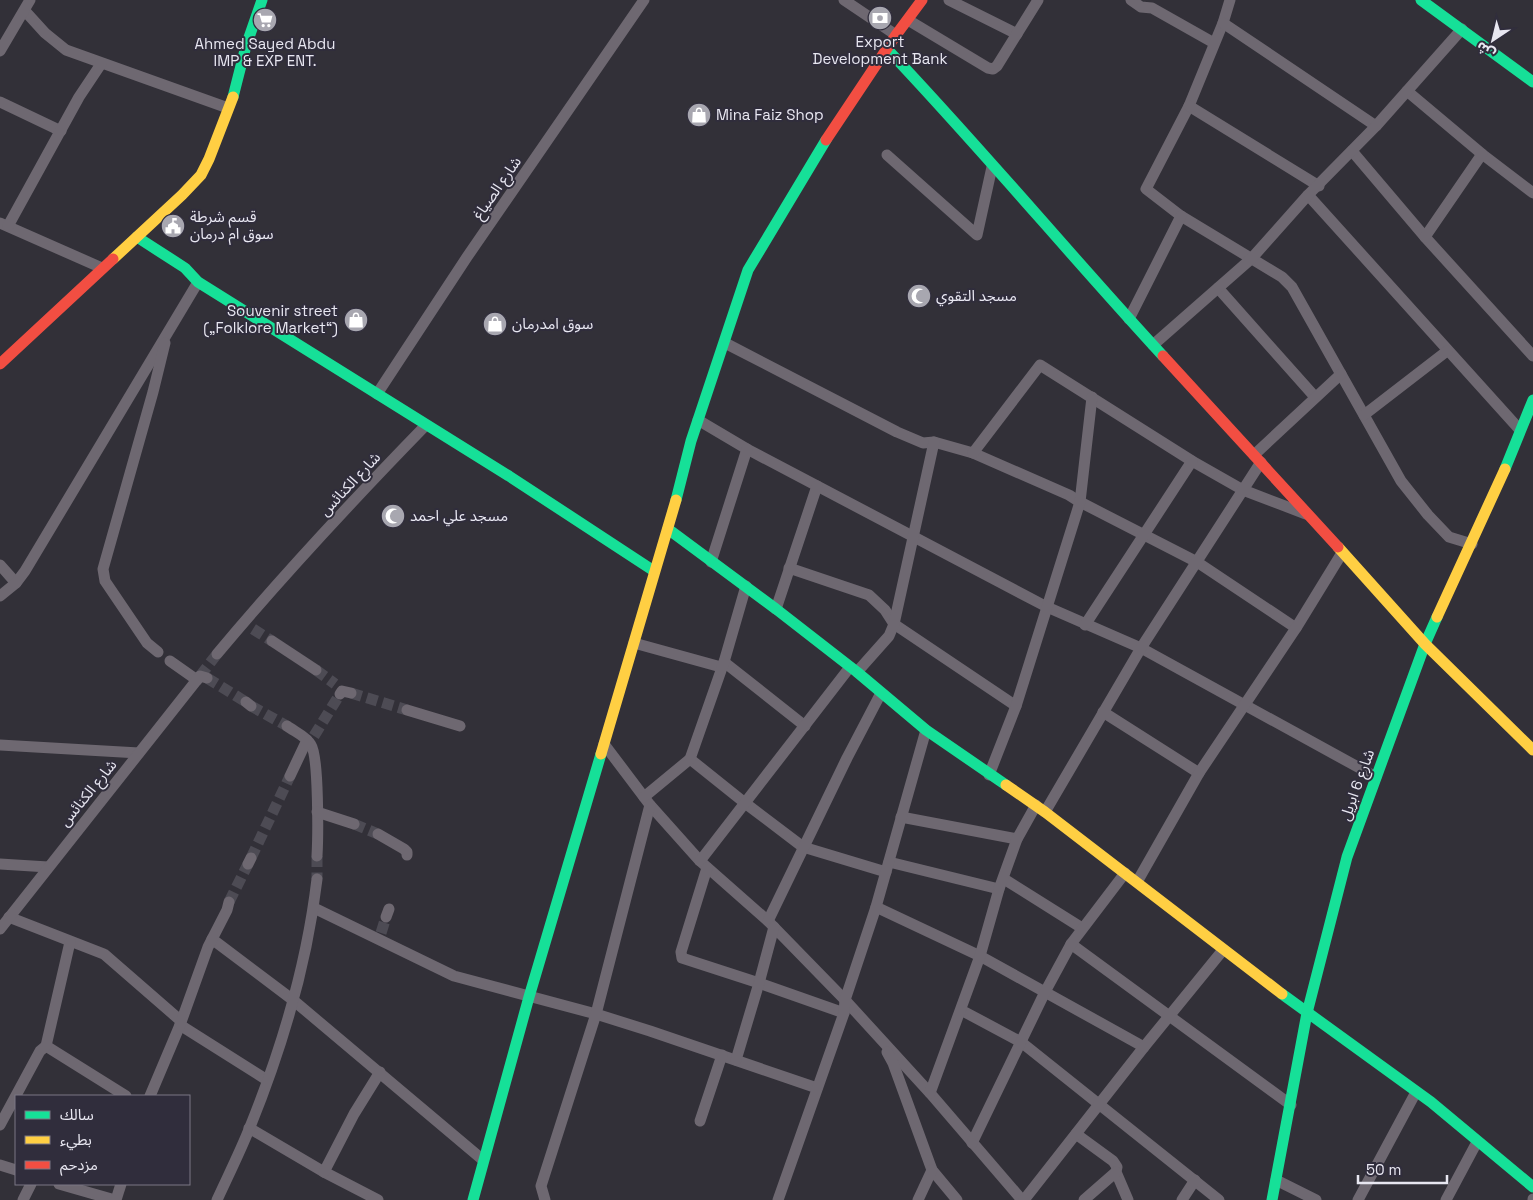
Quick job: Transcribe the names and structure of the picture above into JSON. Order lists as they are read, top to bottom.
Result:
{
  "streets": {
    "street": ["شارع الصياغ", "شارع الكنائس", "شارع 6 ابريل"]
  },
  "places": {
    "bank": ["Export Development Bank"],
    "supermarket": ["Ahmed Sayed Abdu IMP & EXP ENT."],
    "shop": ["Mina Faiz Shop", "Souvenir street („Folklore Market“)", "سوق امدرمان"],
    "public building": ["قسم شرطة سوق ام درمان"],
    "mosque": ["مسجد التقوي", "مسجد علي احمد"]
  },
  "legend": ["سالك", "بطيء", "مزدحم"],
  "scale_bar": "50 m",
  "north": "bottom left"
}
